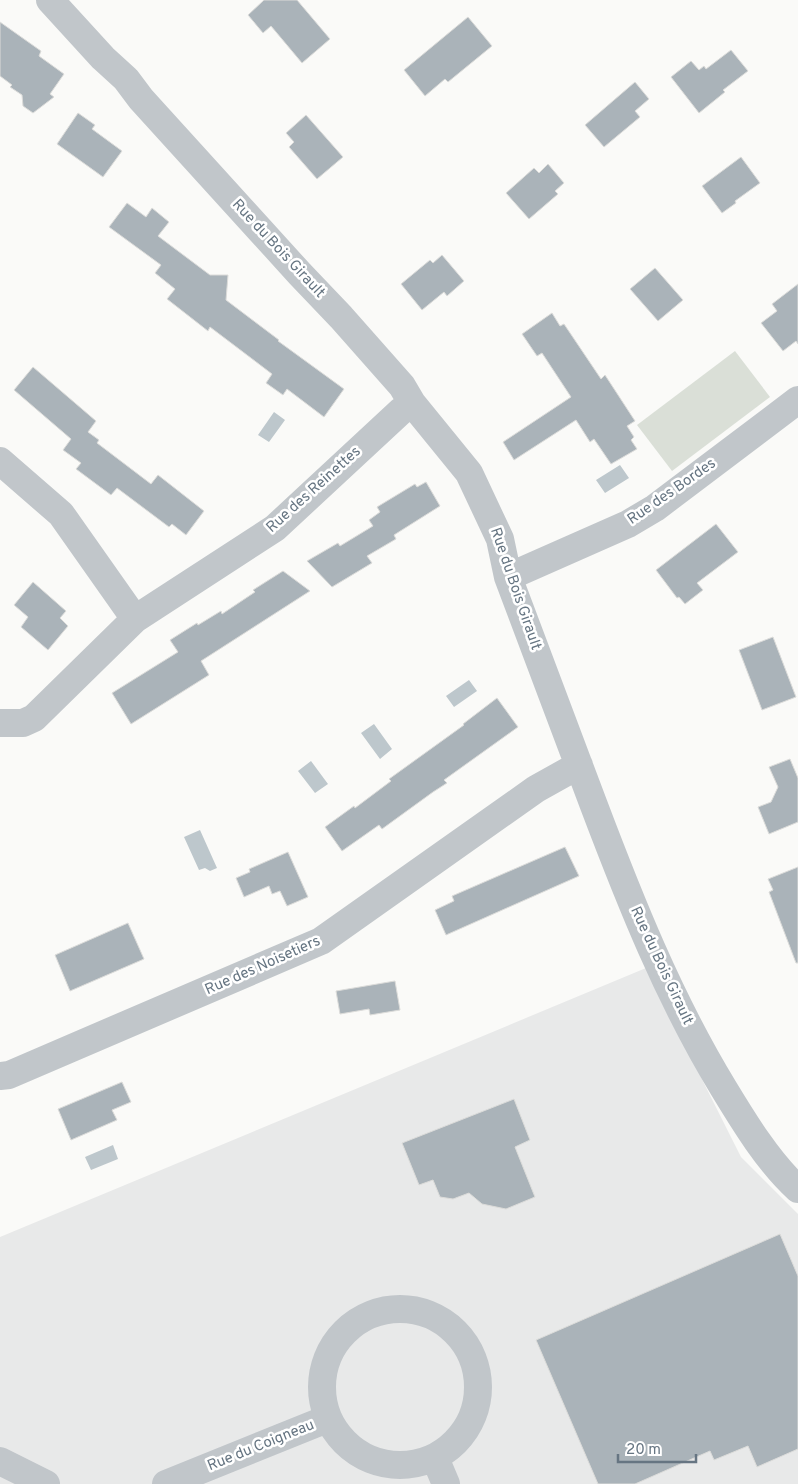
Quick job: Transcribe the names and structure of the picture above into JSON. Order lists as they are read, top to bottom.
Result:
{
  "streets": {
    "street": [
      "Rue du Bois Girault",
      "Rue des Reinettes",
      "Rue des Bordes",
      "Rue des Noisetiers",
      "Rue du Coigneau"
    ]
  },
  "crossings": [
    ["Rue du Bois Girault", "Rue des Reinettes"],
    ["Rue du Bois Girault", "Rue des Bordes"],
    ["Rue du Bois Girault", "Rue des Noisetiers"]
  ],
  "scale_bar": "20 m"
}
